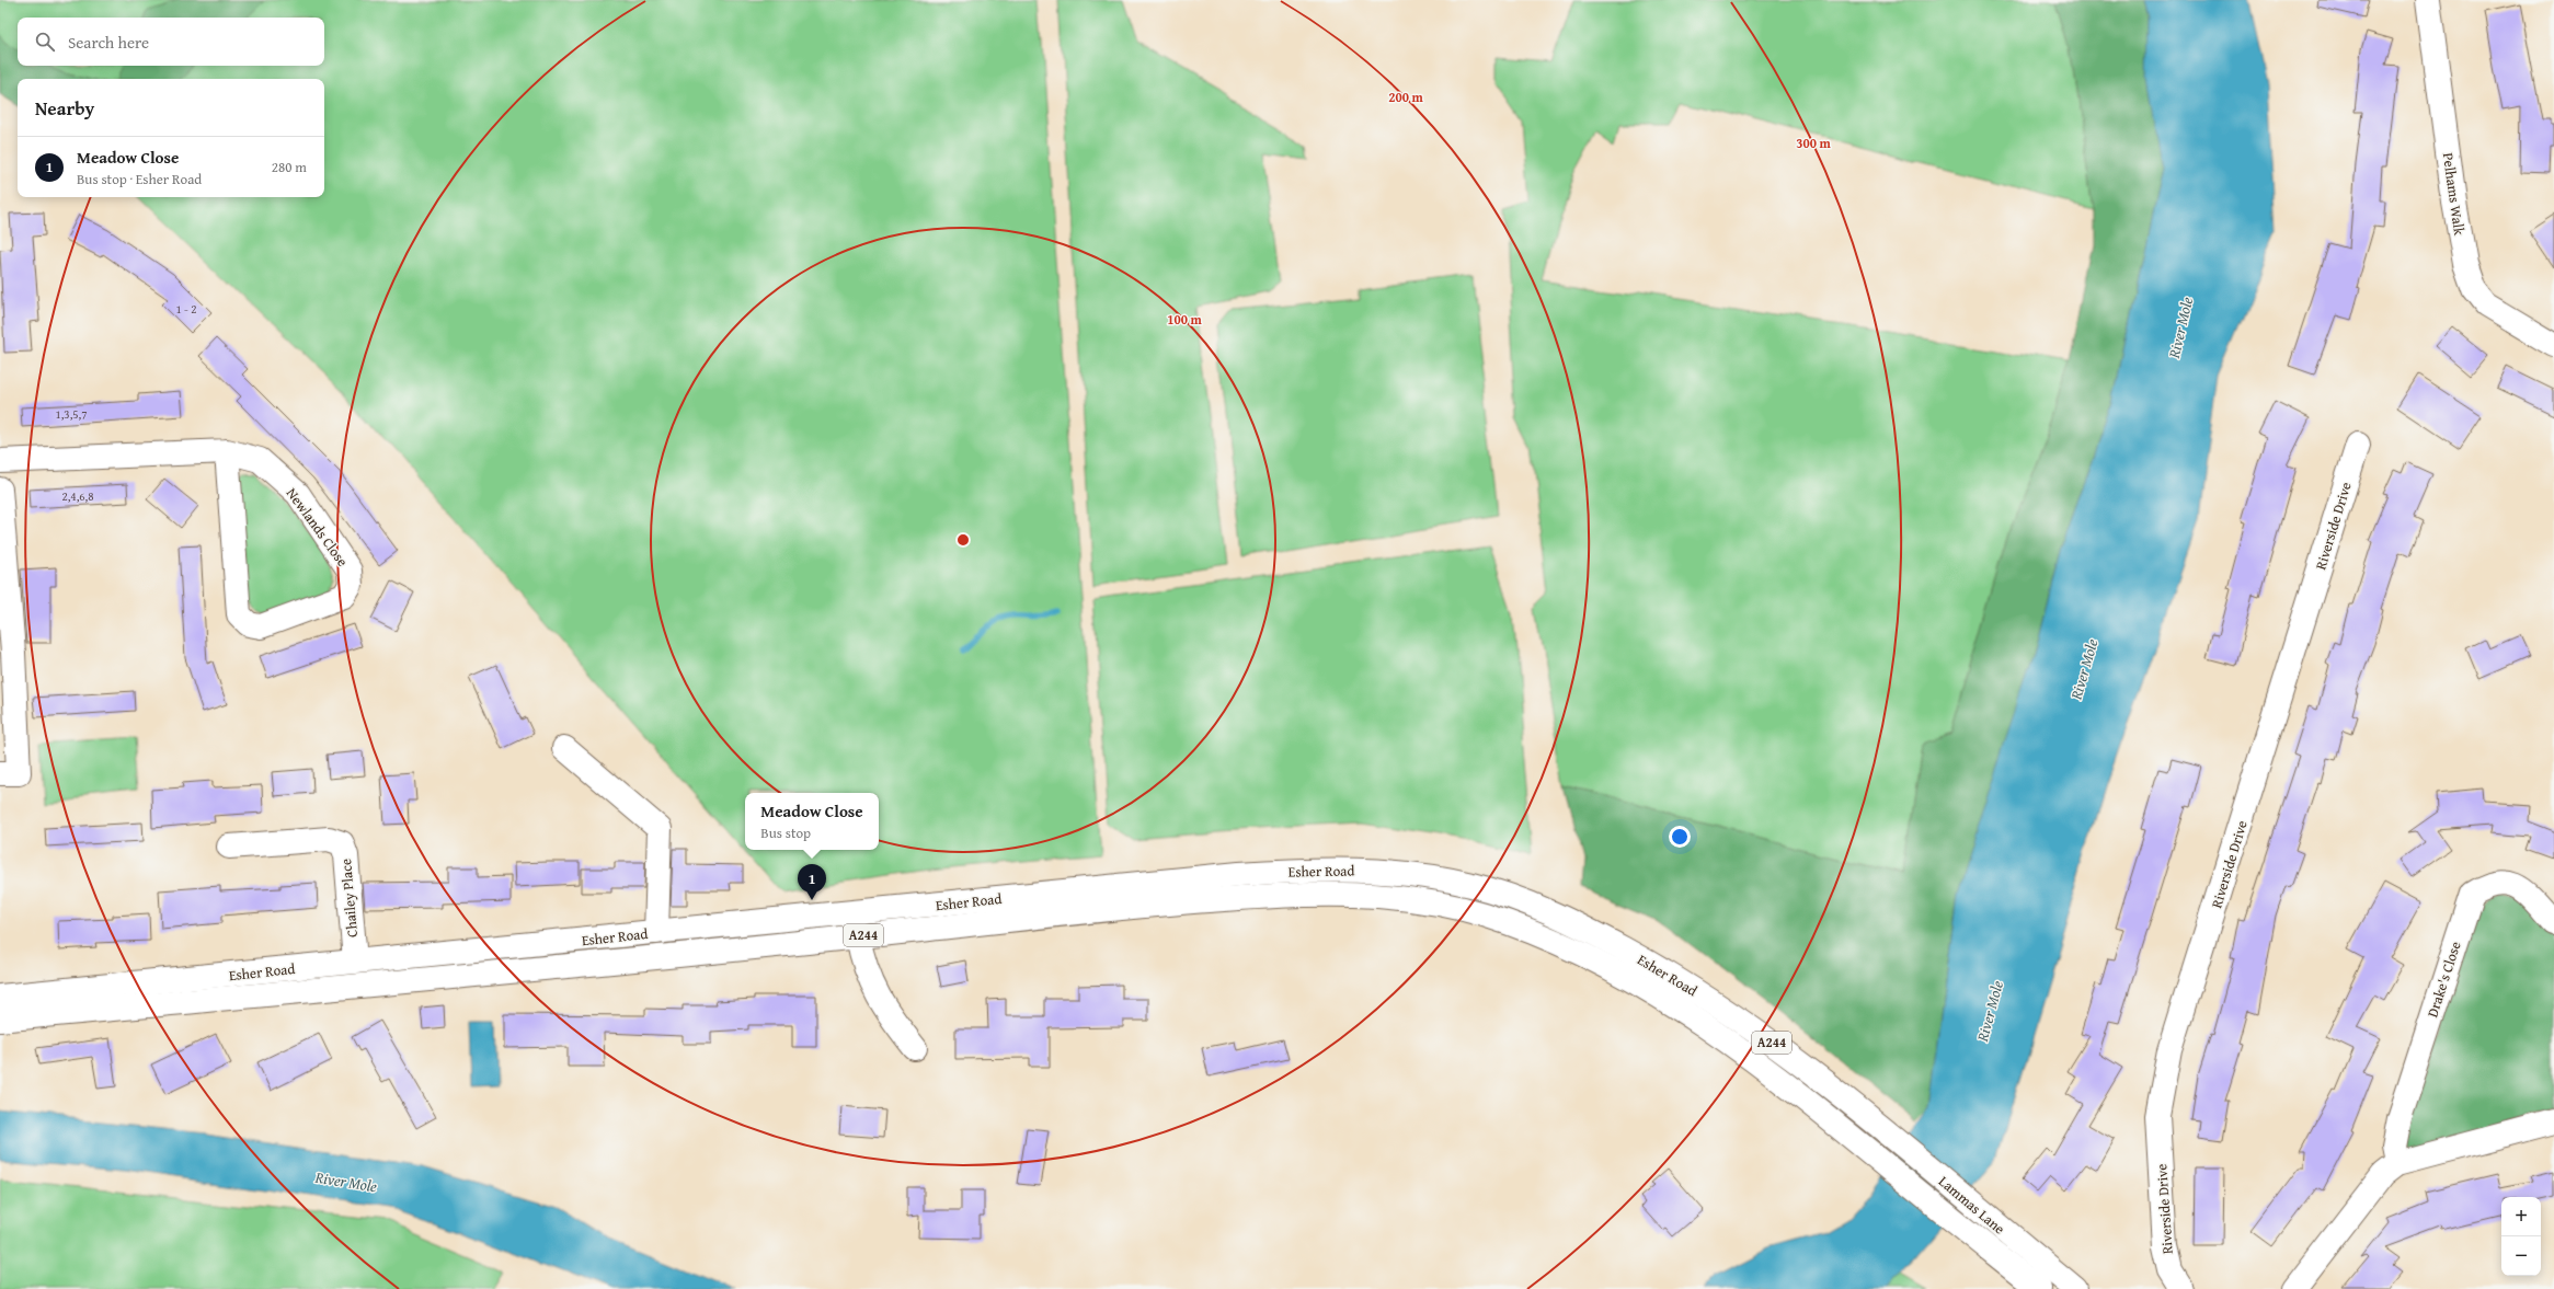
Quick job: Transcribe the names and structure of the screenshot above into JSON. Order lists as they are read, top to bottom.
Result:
{
  "streets": {
    "main road": [
      "Pelhams Walk",
      "Riverside Drive",
      "Newlands Close",
      "Esher Road",
      "Chailey Place",
      "A244",
      "Drake's Close",
      "Lammas Lane"
    ]
  },
  "crossings": [
    ["Esher Road", "Chailey Place"],
    ["Esher Road", "Lammas Lane"]
  ],
  "water": ["River Mole"],
  "house_numbers": ["1 - 2", "1,3,5,7", "2,4,6,8"],
  "page": {
    "search": "Search here",
    "heading": "Nearby",
    "list": [
      {
        "mark": "1",
        "name": "Meadow Close",
        "note": "Bus stop · Esher Road",
        "value": "280 m"
      }
    ],
    "popup": ["Meadow Close", "Bus stop"],
    "pins": "1",
    "map_buttons": ["+", "−"]
  },
  "rings": ["200 m", "300 m", "100 m"]
}
